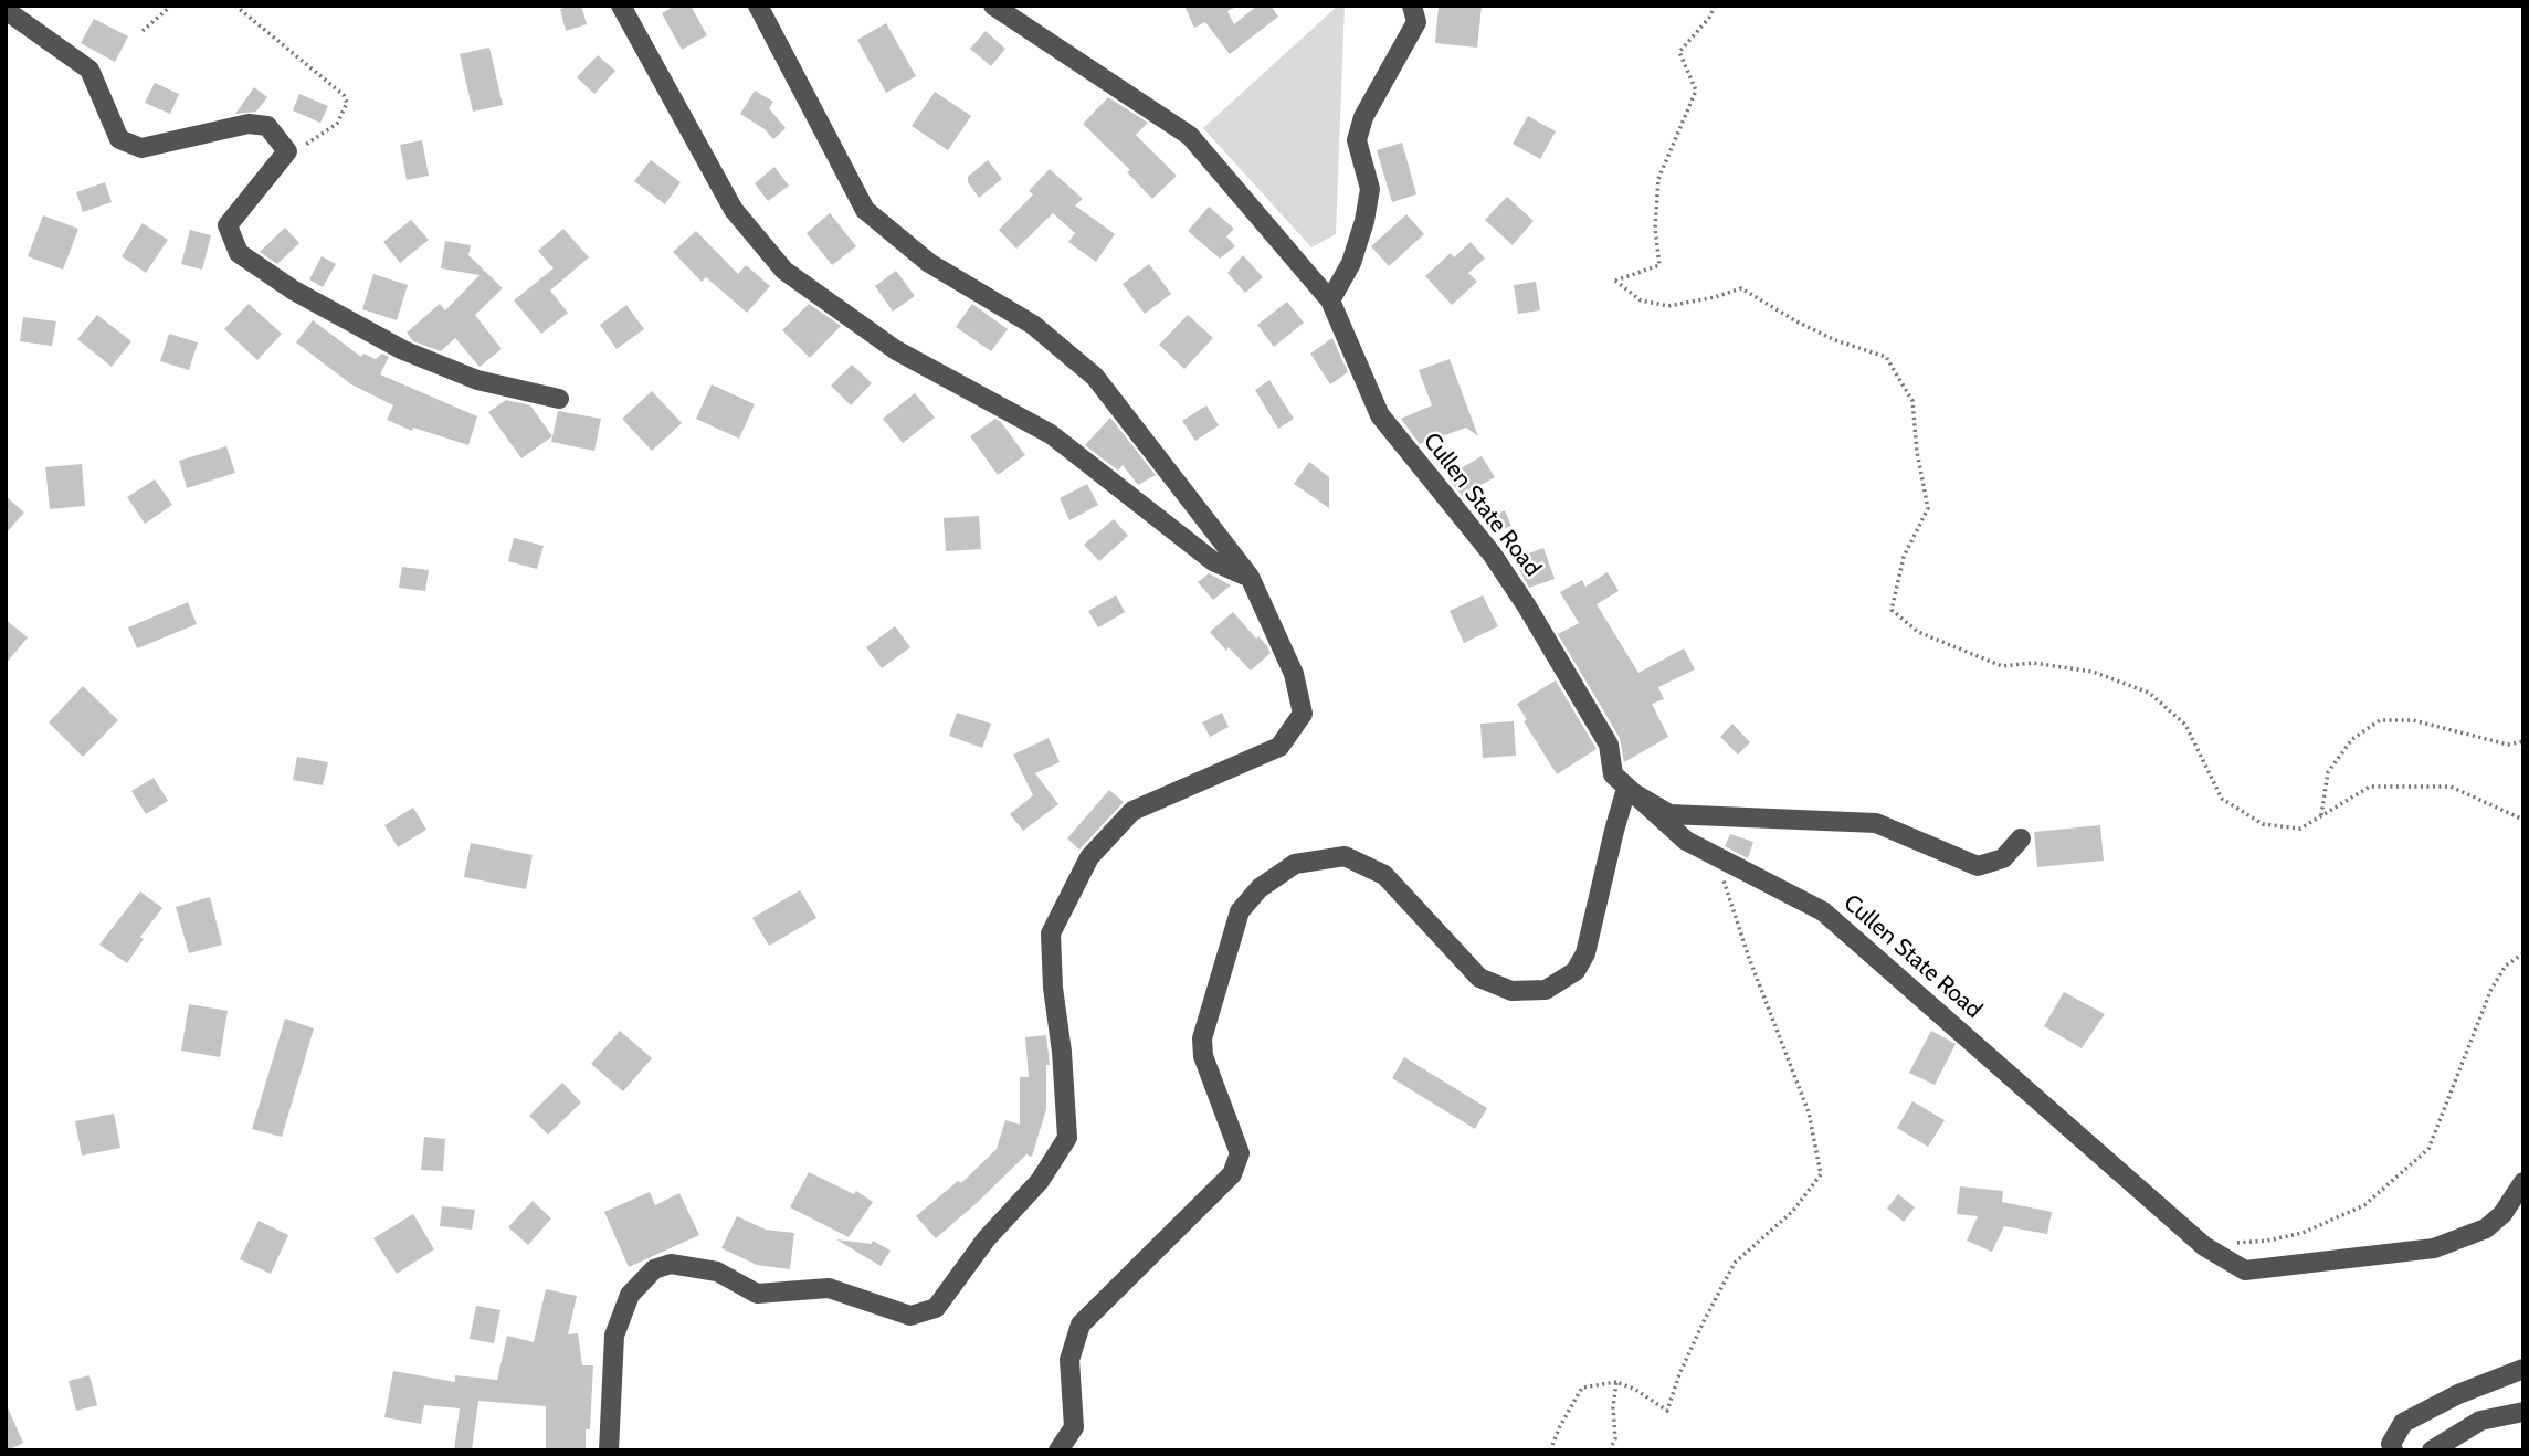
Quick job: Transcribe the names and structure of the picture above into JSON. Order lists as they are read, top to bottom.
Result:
{
  "streets": {
    "street": ["Cullen State Road"]
  }
}
